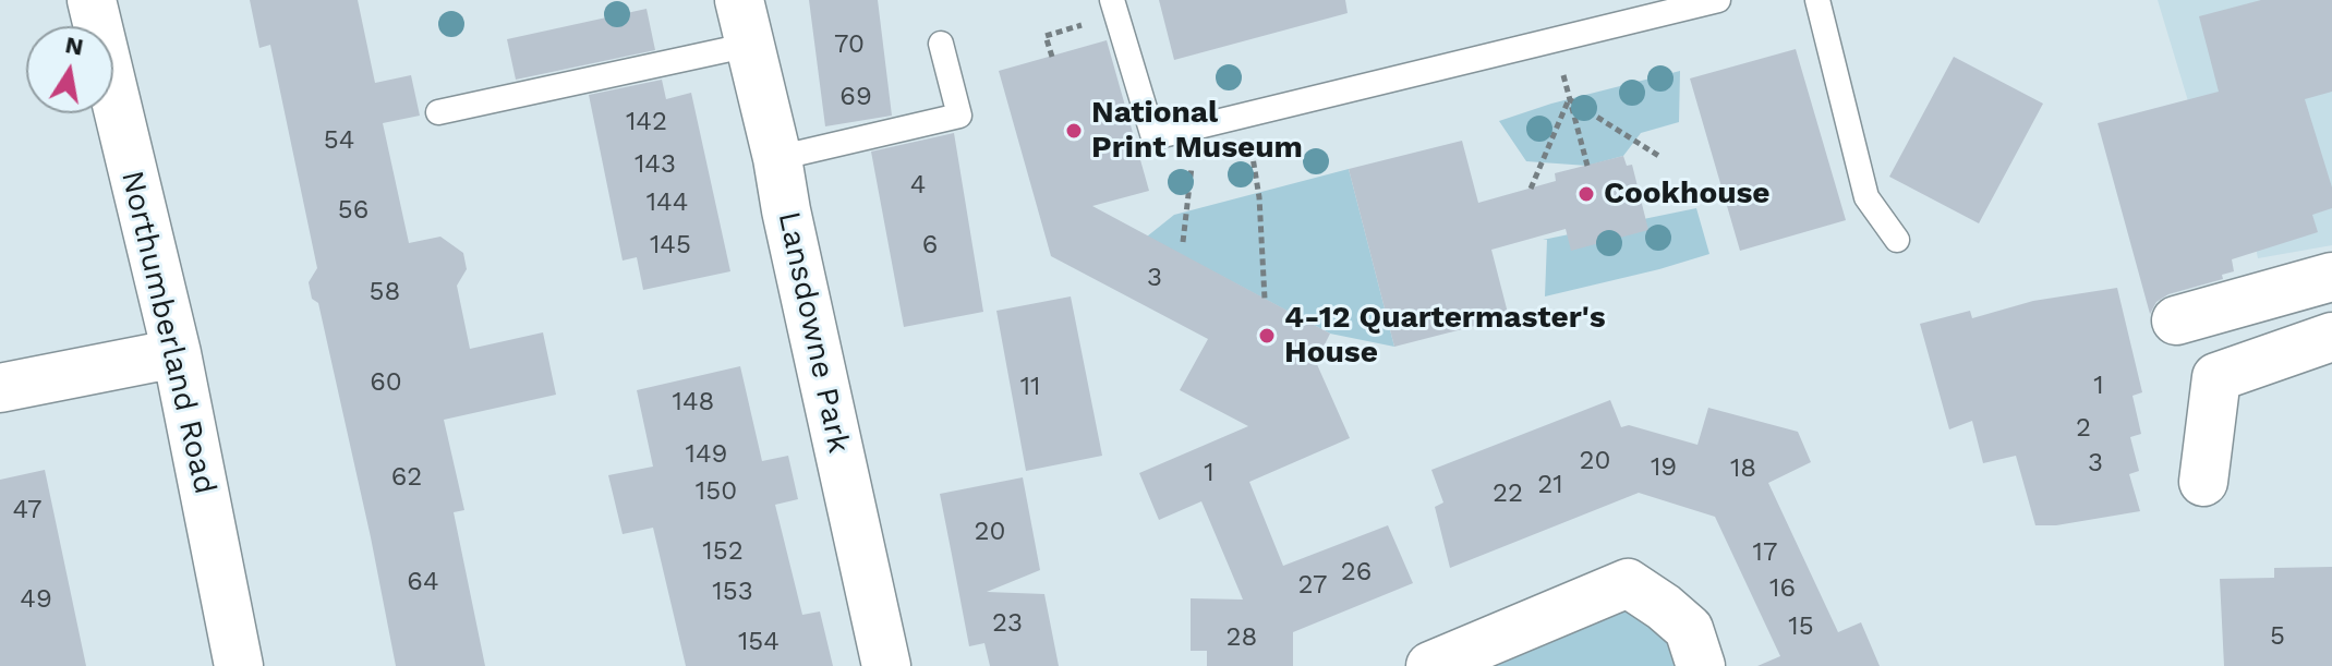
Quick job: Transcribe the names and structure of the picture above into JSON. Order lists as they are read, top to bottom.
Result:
{
  "streets": {
    "street": ["Northumberland Road", "Lansdowne Park"]
  },
  "places": ["National Print Museum", "Cookhouse", "4-12 Quartermaster's House"],
  "house_numbers": [
    "70",
    "69",
    "142",
    "54",
    "143",
    "4",
    "144",
    "56",
    "145",
    "6",
    "3",
    "58",
    "60",
    "1",
    "11",
    "148",
    "2",
    "149",
    "20",
    "3",
    "19",
    "18",
    "1",
    "62",
    "21",
    "150",
    "22",
    "47",
    "20",
    "152",
    "17",
    "26",
    "64",
    "27",
    "16",
    "153",
    "49",
    "23",
    "15",
    "5",
    "28",
    "154"
  ],
  "north": "top"
}
